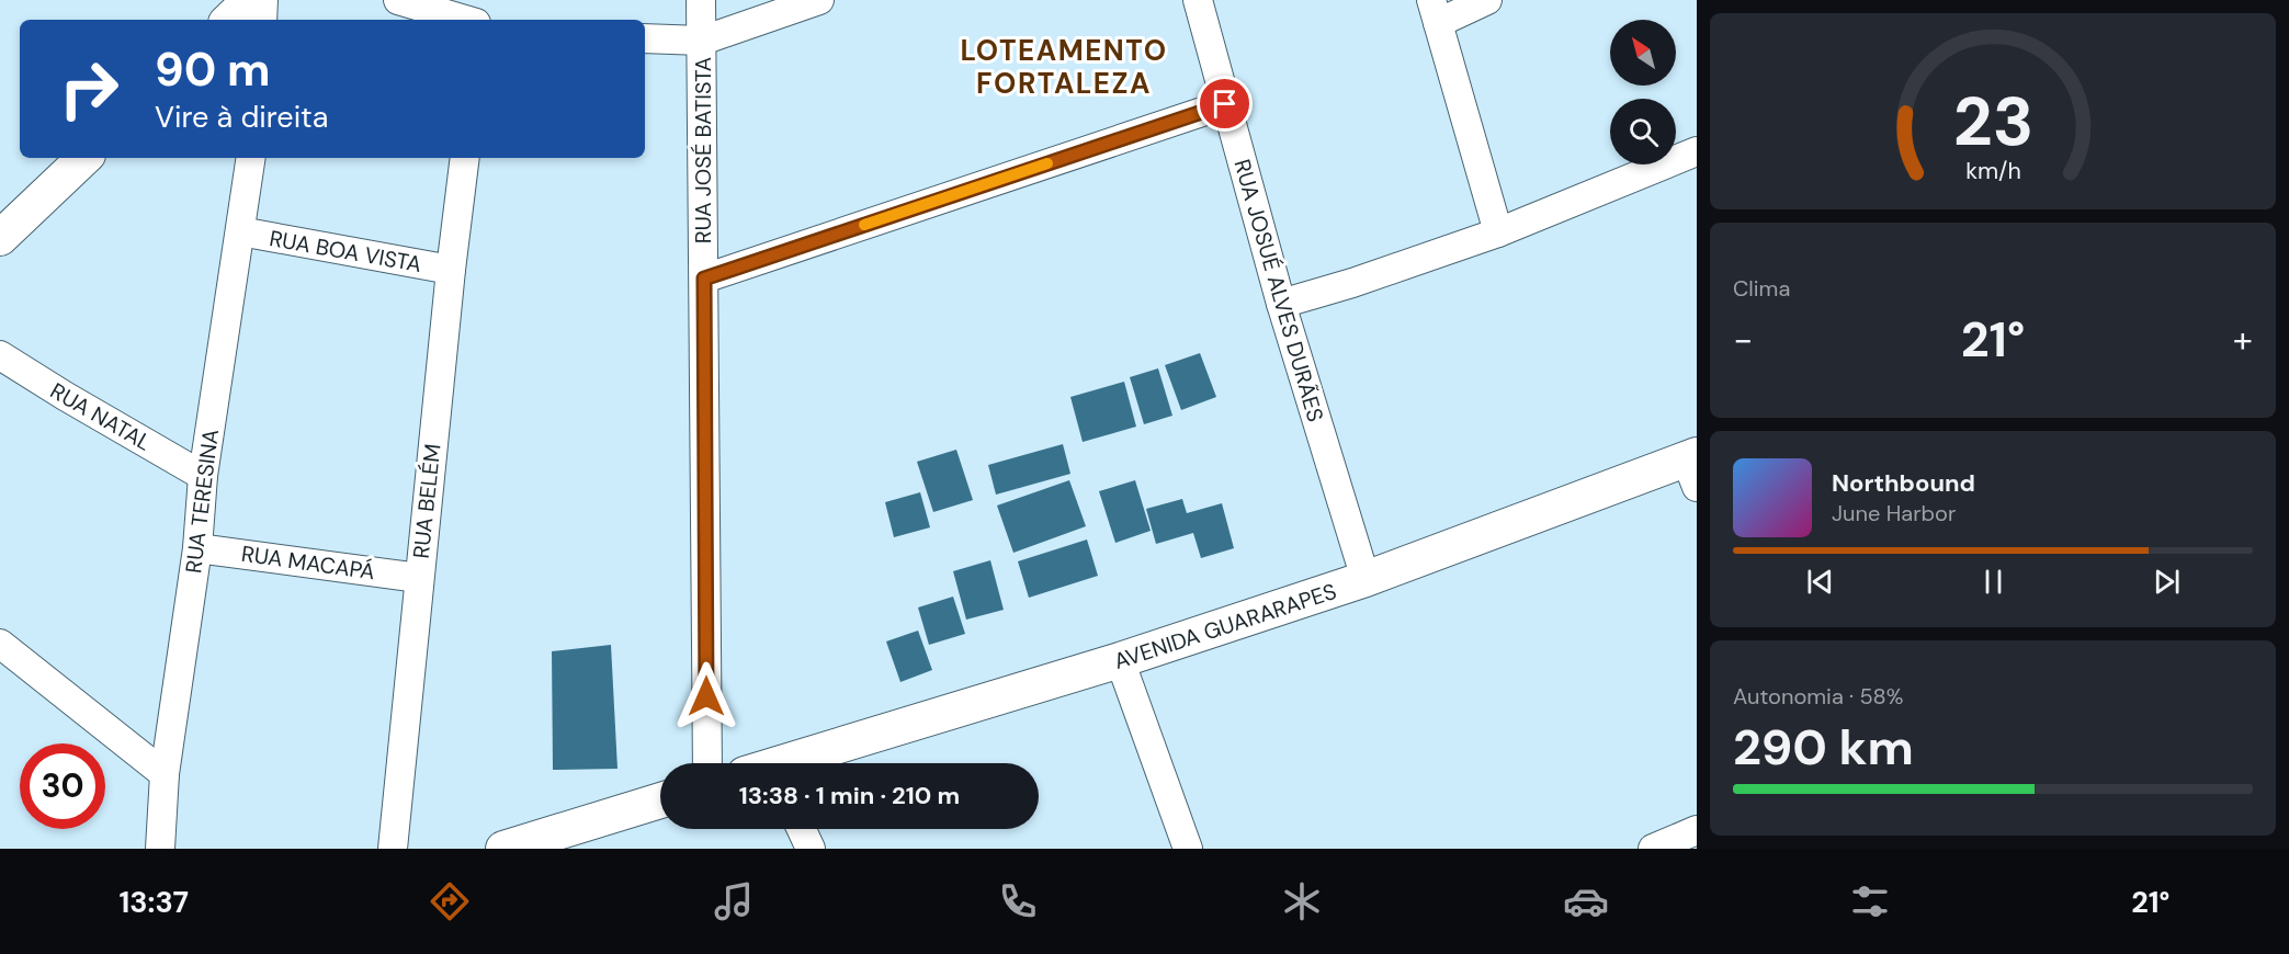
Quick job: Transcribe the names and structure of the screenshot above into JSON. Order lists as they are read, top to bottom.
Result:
{
  "streets": {
    "street": [
      "RUA JOSÉ BATISTA",
      "RUA BOA VISTA",
      "RUA JOSUÉ ALVES DURÃES",
      "RUA NATAL",
      "RUA TERESINA",
      "RUA BELÉM",
      "RUA MACAPÁ",
      "AVENIDA GUARARAPES"
    ]
  },
  "crossings": [
    ["RUA BOA VISTA", "RUA TERESINA"],
    ["RUA BOA VISTA", "RUA BELÉM"],
    ["RUA JOSUÉ ALVES DURÃES", "AVENIDA GUARARAPES"],
    ["RUA NATAL", "RUA TERESINA"],
    ["RUA TERESINA", "RUA MACAPÁ"],
    ["RUA BELÉM", "RUA MACAPÁ"]
  ],
  "districts": ["LOTEAMENTO FORTALEZA"],
  "north": "top left",
  "page": {
    "turn": ["90 m", "Vire à direita"],
    "tile": [
      "Clima",
      ["Autonomia · 58%", "290 km"]
    ],
    "heat": ["−", "21°", "+"],
    "song": ["Northbound", "June Harbor"],
    "limit": "30",
    "trip": "13:38 · 1 min · 210 m",
    "tabs": ["13:37", "21°"],
    "gauge": ["23", "km/h"]
  }
}
